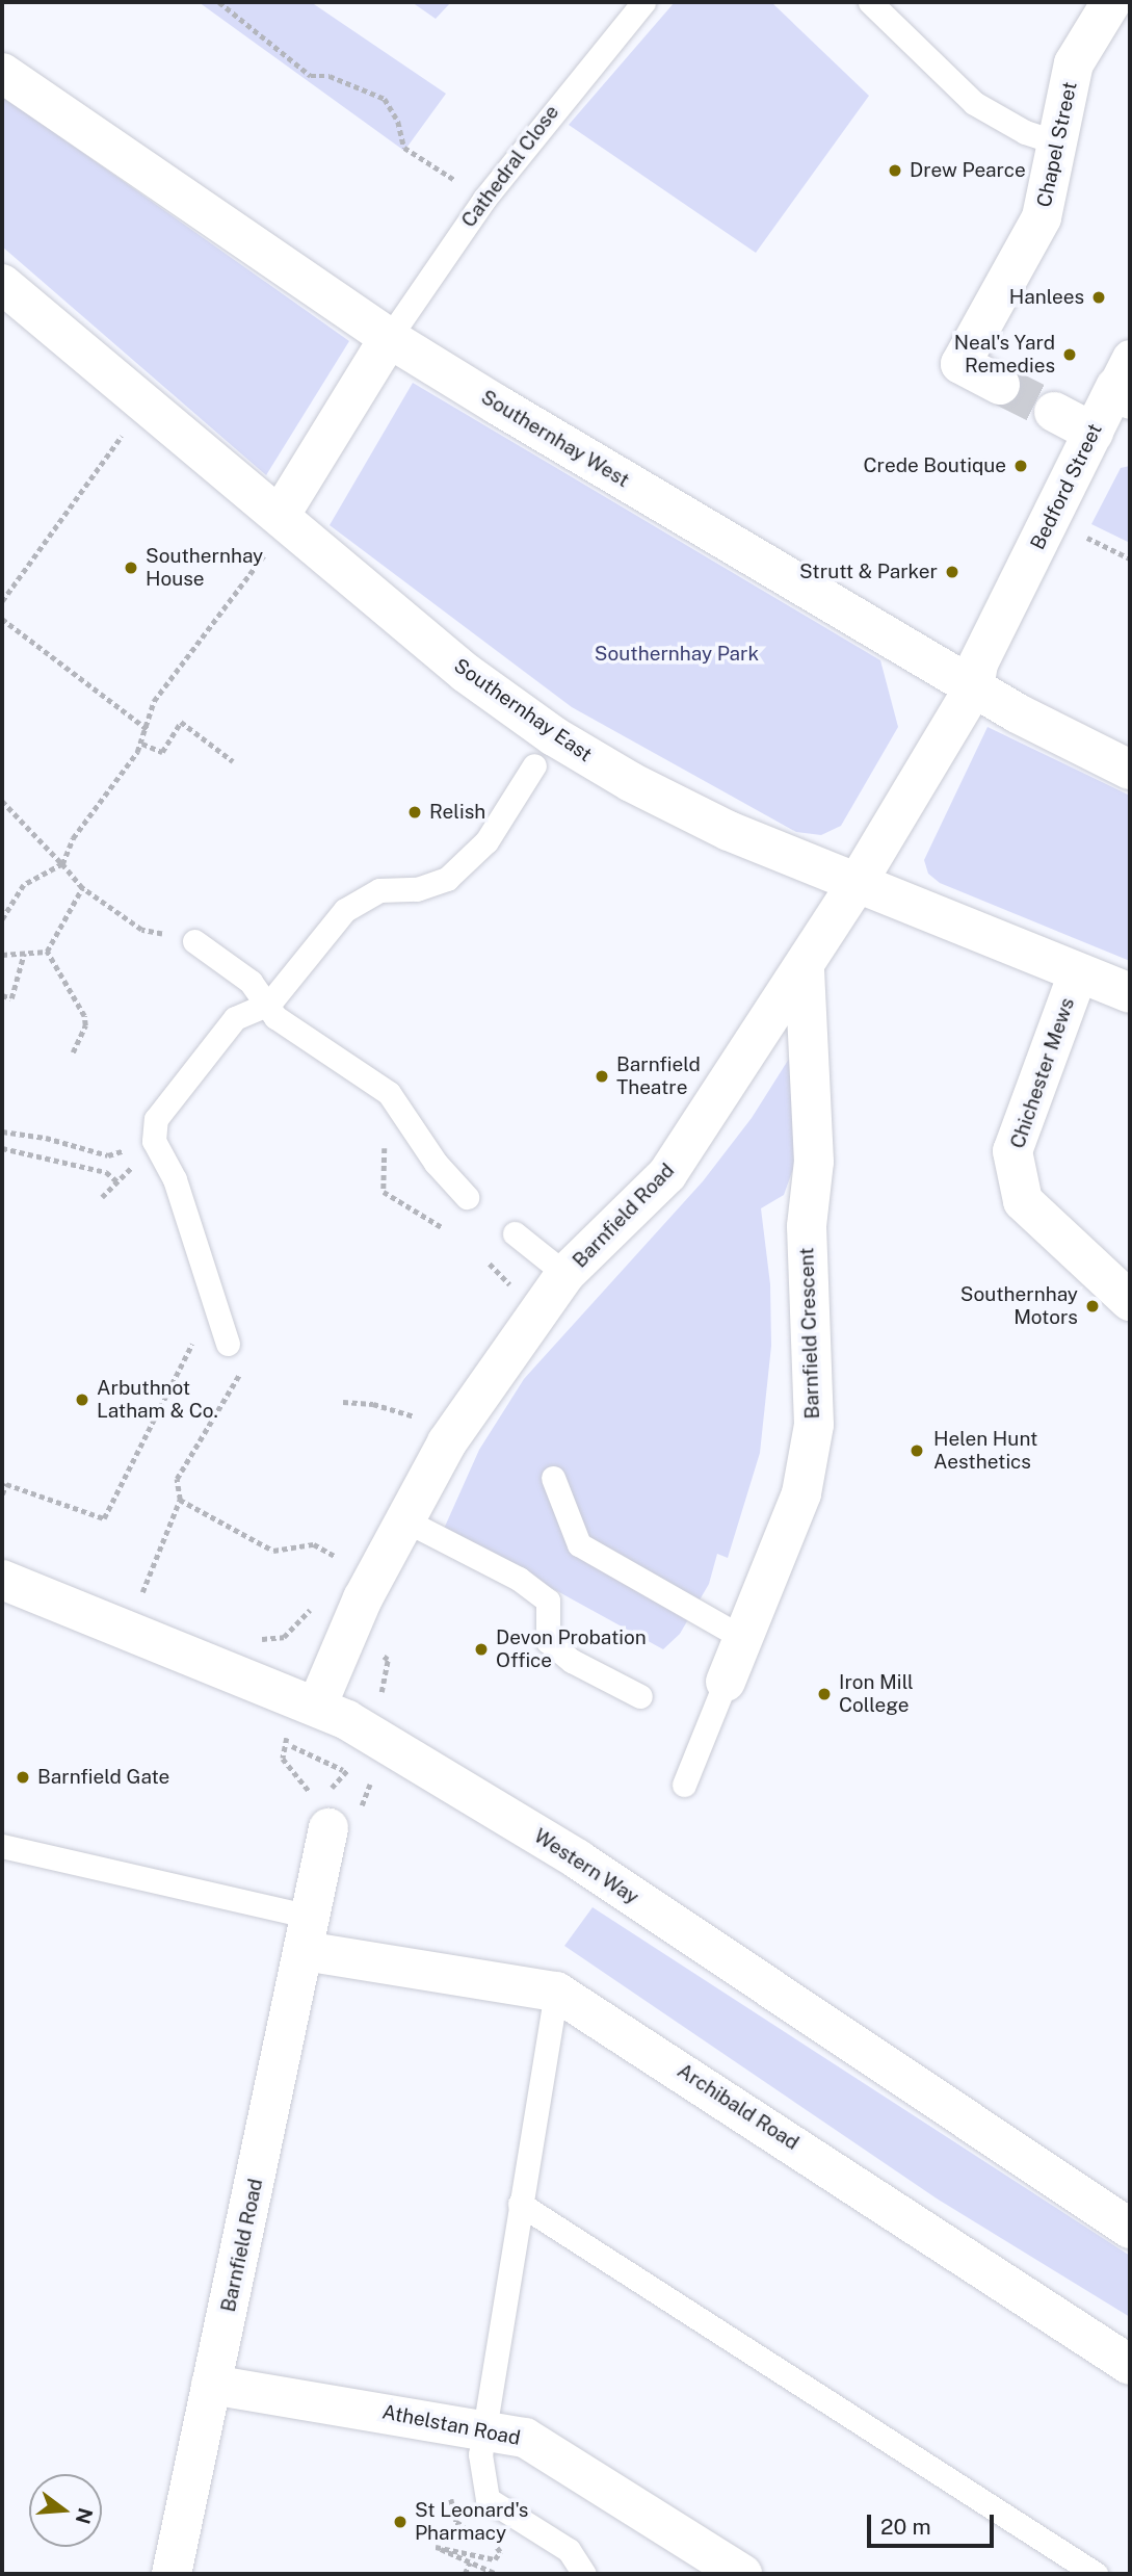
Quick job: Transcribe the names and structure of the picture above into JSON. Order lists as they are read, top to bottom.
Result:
{
  "streets": {
    "street": [
      "Chapel Street",
      "Southernhay West",
      "Bedford Street",
      "Southernhay East",
      "Chichester Mews",
      "Barnfield Road",
      "Barnfield Crescent",
      "Western Way",
      "Archibald Road",
      "Athelstan Road"
    ],
    "lane": ["Cathedral Close"]
  },
  "crossings": [
    ["Cathedral Close", "Southernhay West"],
    ["Southernhay West", "Barnfield Road"],
    ["Bedford Street", "Barnfield Road"],
    ["Southernhay East", "Chichester Mews"],
    ["Southernhay East", "Barnfield Road"],
    ["Barnfield Road", "Barnfield Crescent"],
    ["Barnfield Road", "Western Way"],
    ["Barnfield Road", "Archibald Road"],
    ["Barnfield Road", "Athelstan Road"]
  ],
  "parks": ["Southernhay Park"],
  "places": [
    "Drew Pearce",
    "Hanlees",
    "Neal's Yard Remedies",
    "Crede Boutique",
    "Southernhay House",
    "Strutt & Parker",
    "Relish",
    "Barnfield Theatre",
    "Southernhay Motors",
    "Arbuthnot Latham & Co.",
    "Helen Hunt Aesthetics",
    "Devon Probation Office",
    "Iron Mill College",
    "Barnfield Gate",
    "St Leonard's Pharmacy"
  ],
  "scale_bar": "20 m",
  "north": "right"
}
